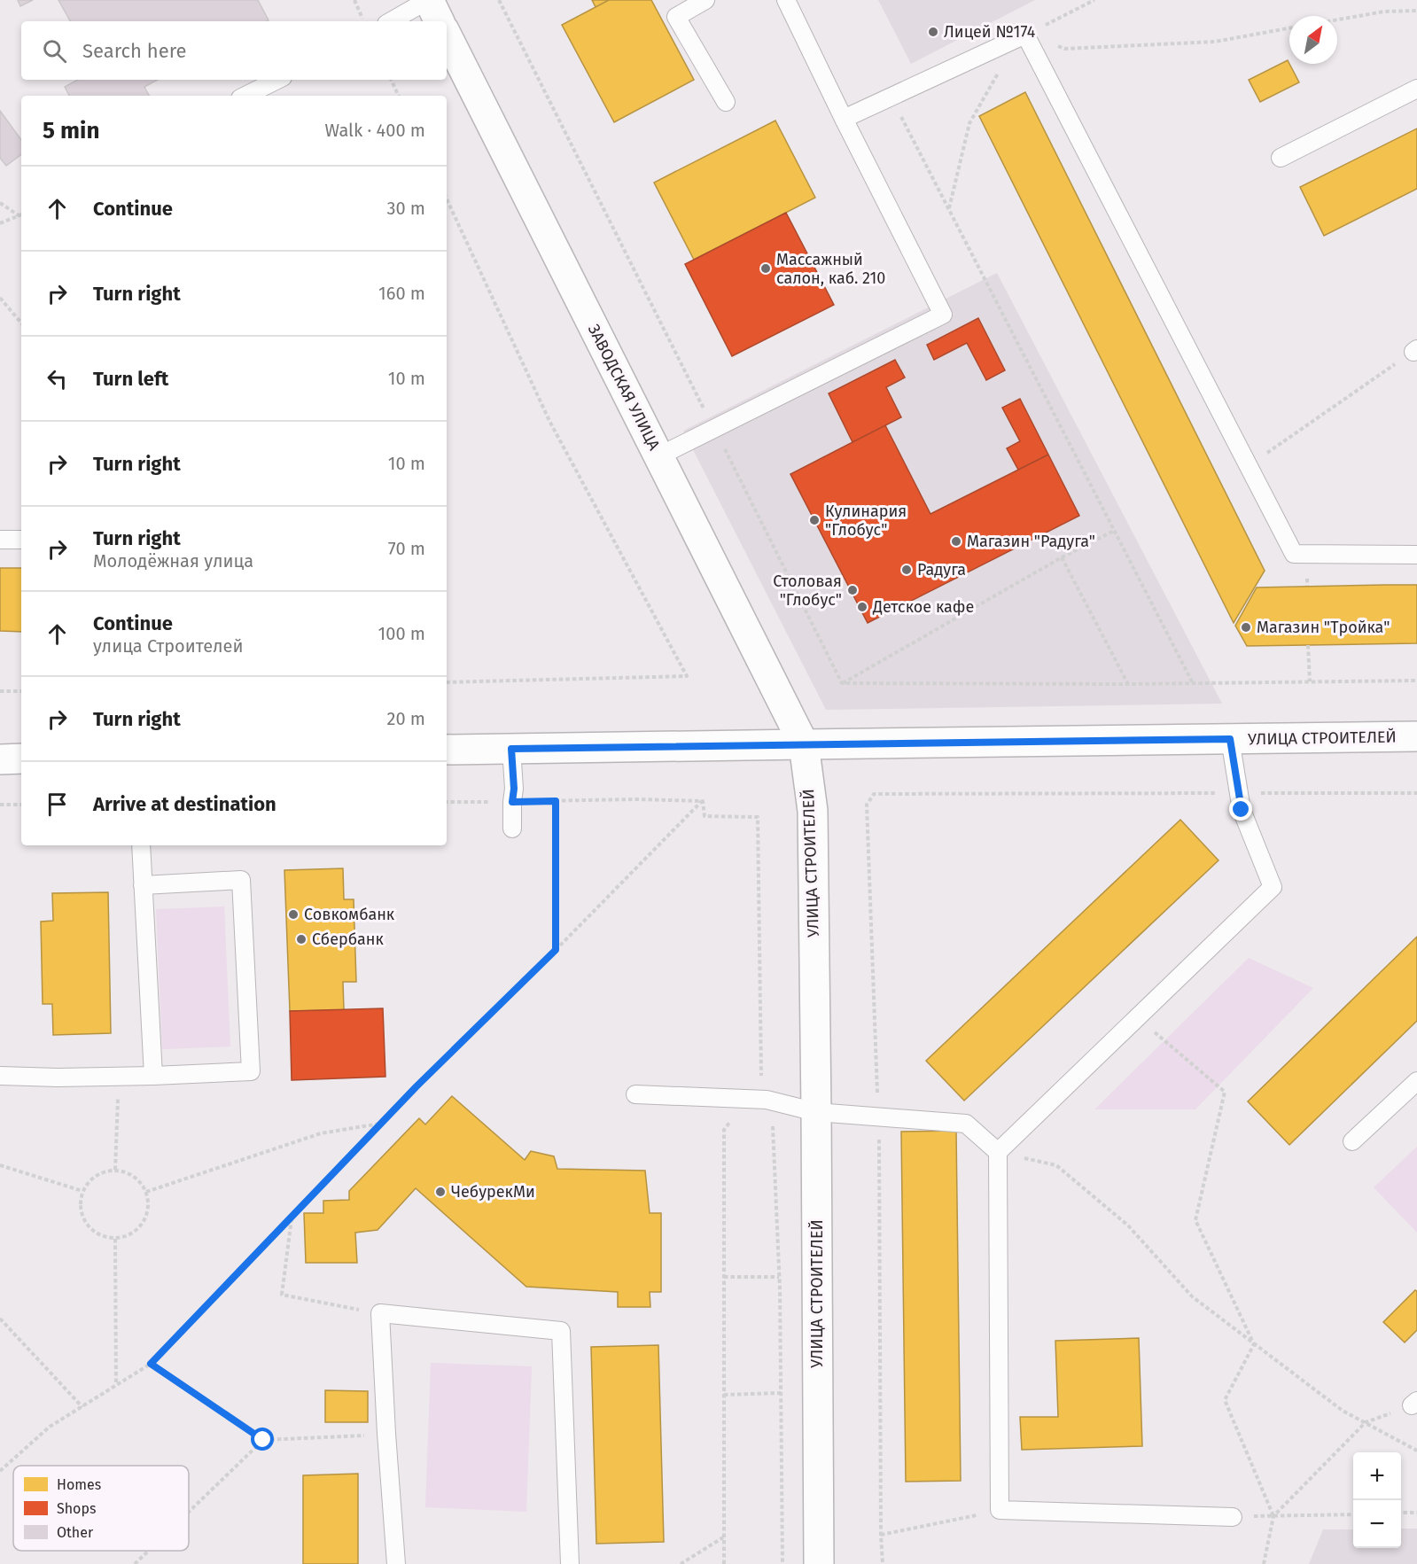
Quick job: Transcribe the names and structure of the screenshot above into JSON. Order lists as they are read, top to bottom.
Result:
{
  "streets": {
    "street": ["ЗАВОДСКАЯ УЛИЦА", "УЛИЦА СТРОИТЕЛЕЙ"]
  },
  "crossings": [
    ["ЗАВОДСКАЯ УЛИЦА", "УЛИЦА СТРОИТЕЛЕЙ"]
  ],
  "places": [
    "Лицей №174",
    "Массажный салон, каб. 210",
    "Кулинария \"Глобус\"",
    "Магазин \"Радуга\"",
    "Радуга",
    "Столовая \"Глобус\"",
    "Детское кафе",
    "Магазин \"Тройка\"",
    "Совкомбанк",
    "Сбербанк",
    "ЧебурекМи"
  ],
  "legend": ["Homes", "Shops", "Other"],
  "north": "top right",
  "page": {
    "search": "Search here",
    "heading": ["5 min", "Walk · 400 m"],
    "list": [
      ["Continue", "30 m"],
      ["Turn right", "160 m"],
      ["Turn left", "10 m"],
      ["Turn right", "10 m"],
      ["Turn right", "Молодёжная улица", "70 m"],
      ["Continue", "улица Строителей", "100 m"],
      ["Turn right", "20 m"],
      "Arrive at destination"
    ],
    "map_buttons": ["+", "−"]
  }
}
